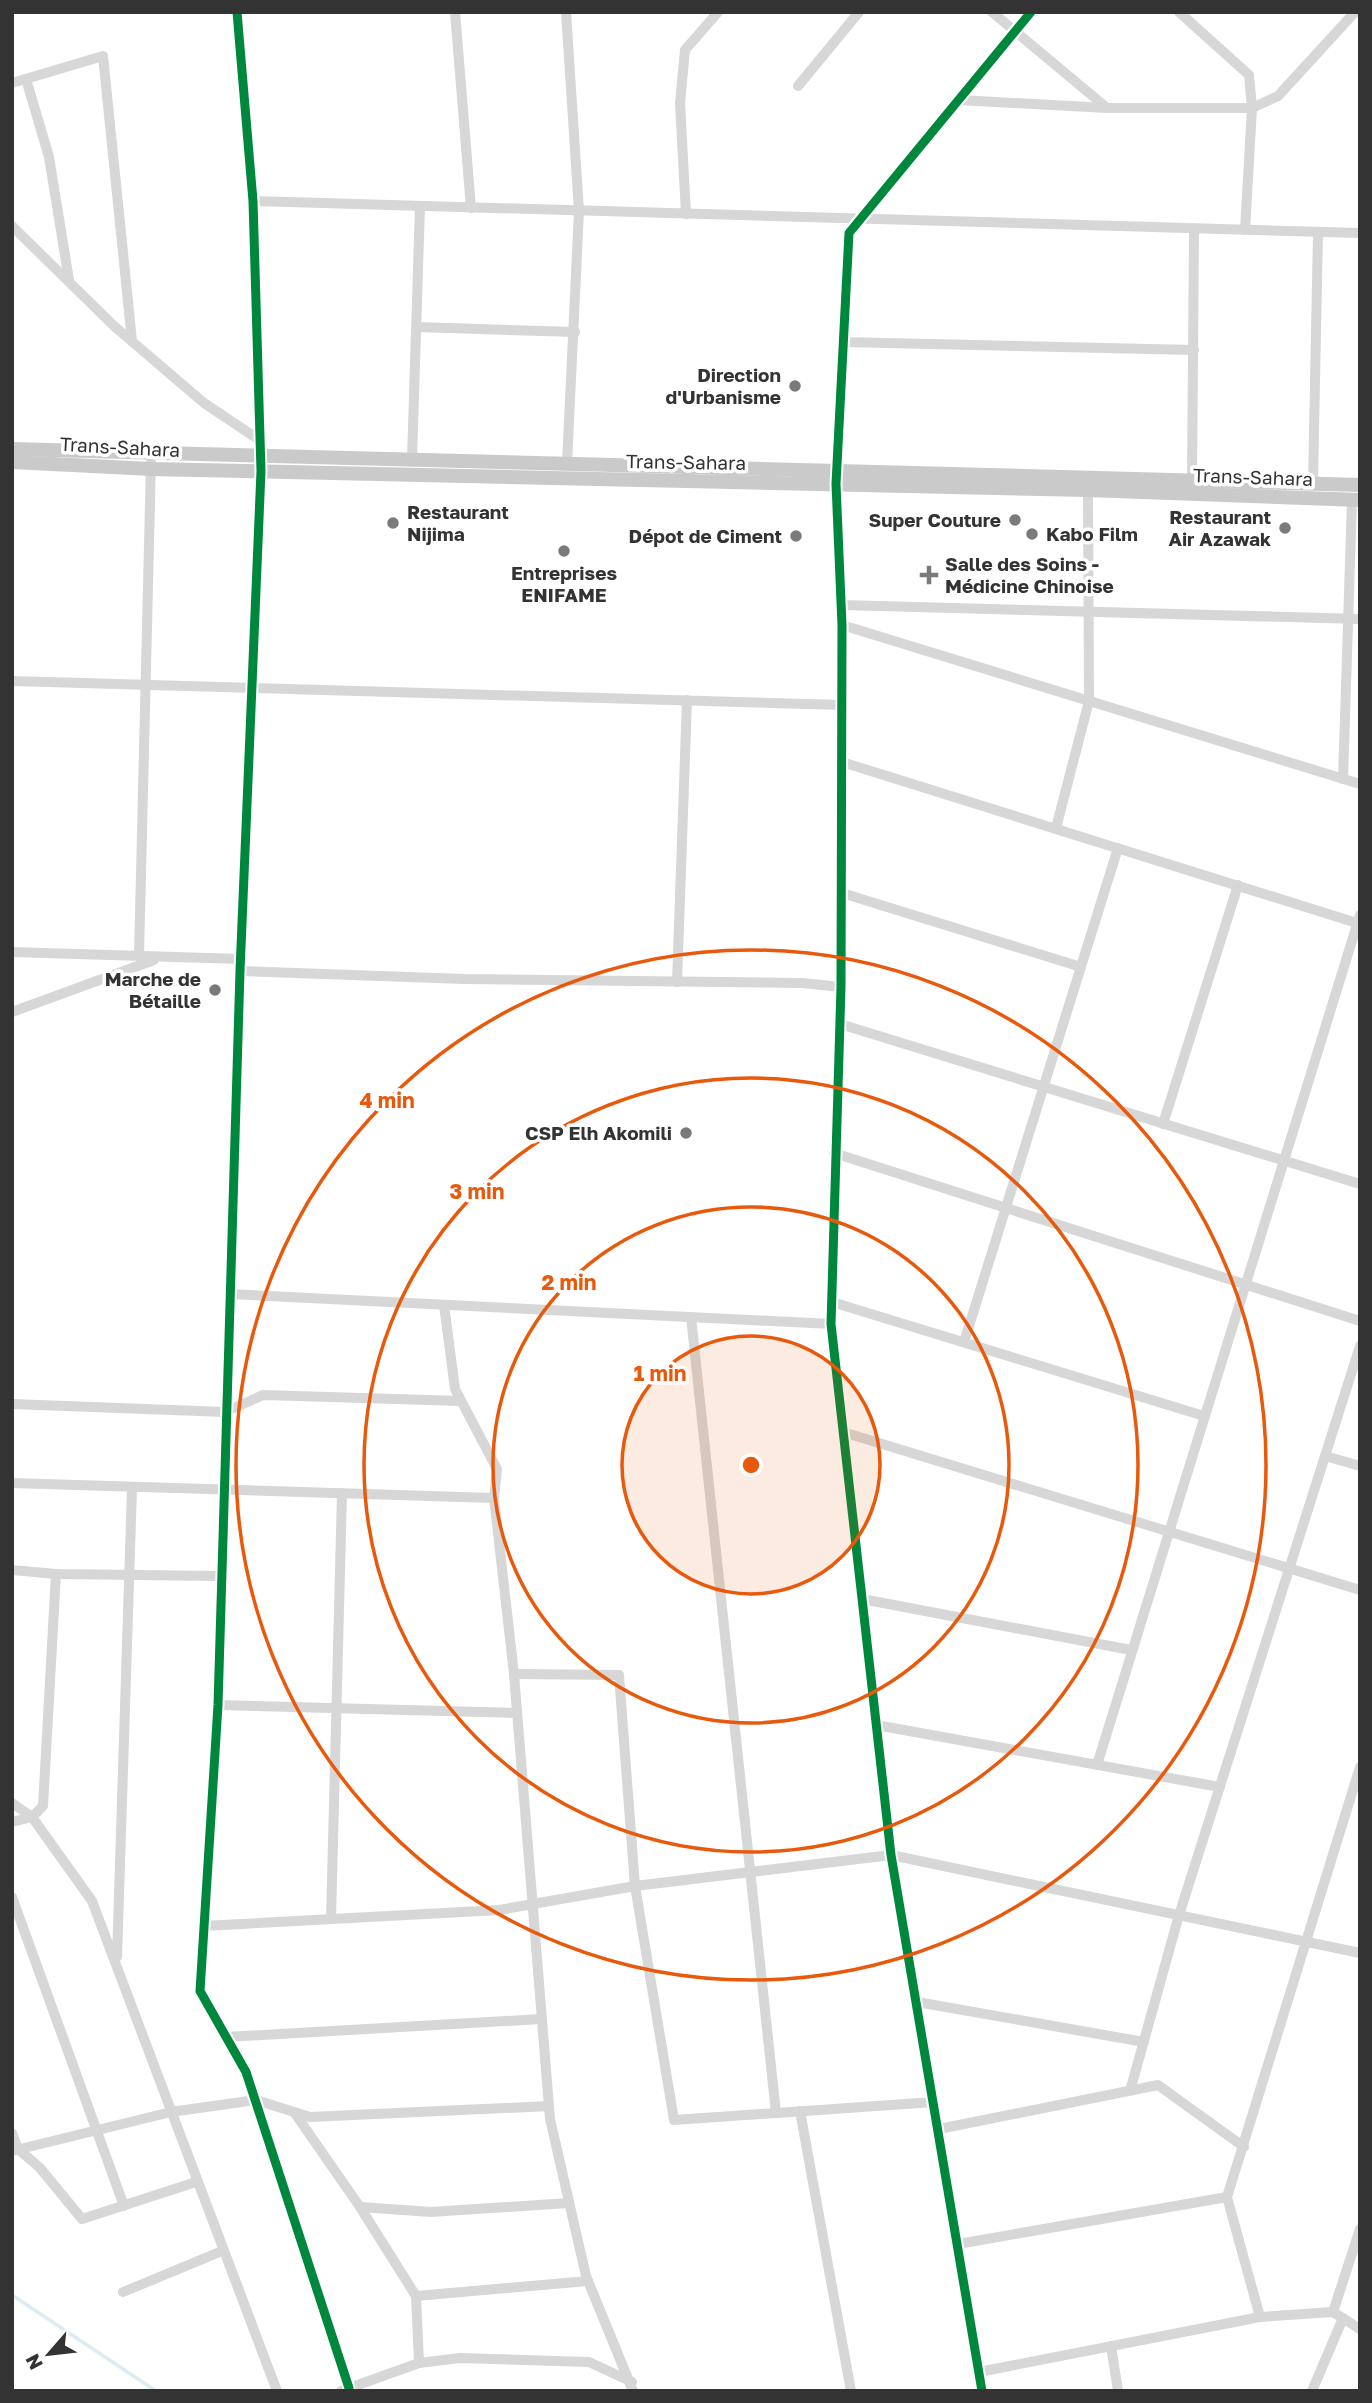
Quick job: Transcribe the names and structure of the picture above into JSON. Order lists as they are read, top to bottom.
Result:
{
  "streets": {
    "main road": ["Trans-Sahara"]
  },
  "places": {
    "other": [
      "Direction d'Urbanisme",
      "Super Couture",
      "Restaurant Nijima",
      "Restaurant Air Azawak",
      "Kabo Film",
      "Dépot de Ciment",
      "Entreprises ENIFAME",
      "Marche de Bétaille",
      "CSP Elh Akomili"
    ],
    "health": ["Salle des Soins - Médicine Chinoise"]
  },
  "north": "bottom left",
  "rings": [
    "4 min",
    "3 min",
    "2 min",
    "1 min"
  ]
}
